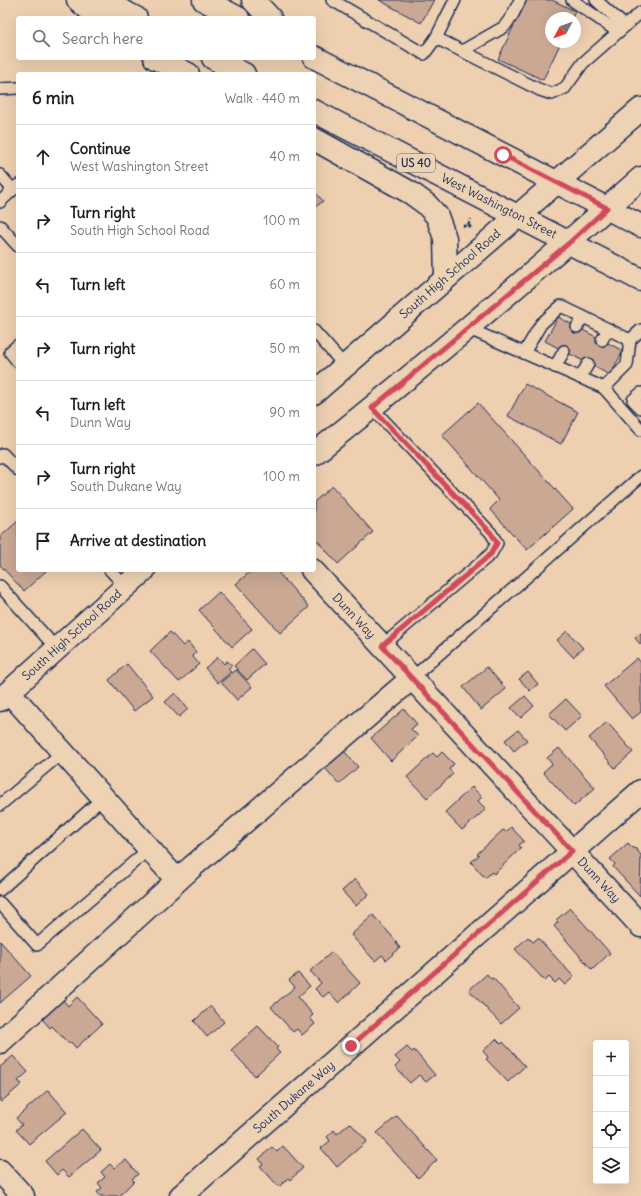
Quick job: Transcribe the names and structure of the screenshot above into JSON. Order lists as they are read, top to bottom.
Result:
{
  "streets": {
    "main road": [
      "US 40",
      "West Washington Street",
      "South High School Road",
      "Dunn Way",
      "South Dukane Way"
    ]
  },
  "crossings": [
    ["West Washington Street", "South High School Road"],
    ["Dunn Way", "South Dukane Way"]
  ],
  "north": "bottom left",
  "page": {
    "search": "Search here",
    "heading": ["6 min", "Walk · 440 m"],
    "list": [
      ["Continue", "West Washington Street", "40 m"],
      ["Turn right", "South High School Road", "100 m"],
      ["Turn left", "60 m"],
      ["Turn right", "50 m"],
      ["Turn left", "Dunn Way", "90 m"],
      ["Turn right", "South Dukane Way", "100 m"],
      "Arrive at destination"
    ],
    "map_buttons": ["+", "−"]
  }
}
